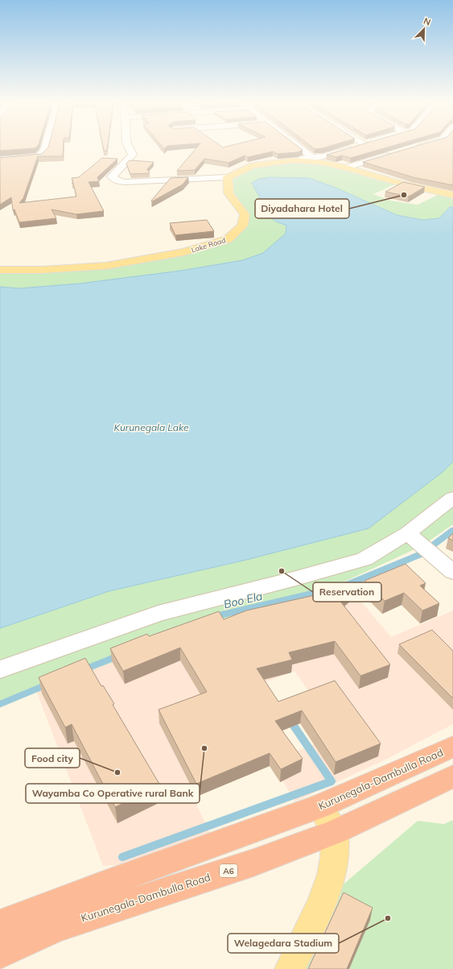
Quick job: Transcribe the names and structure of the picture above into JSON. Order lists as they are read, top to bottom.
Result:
{
  "streets": {
    "highway": ["Kurunegala-Dambulla Road", "A6"],
    "main road": ["Lake Road"]
  },
  "water": ["Kurunegala Lake", "Boo Ela"],
  "places": [
    "Diyadahara Hotel",
    "Reservation",
    "Wayamba Co Operative rural Bank",
    "Food city",
    "Welagedara Stadium"
  ],
  "north": "top right"
}
